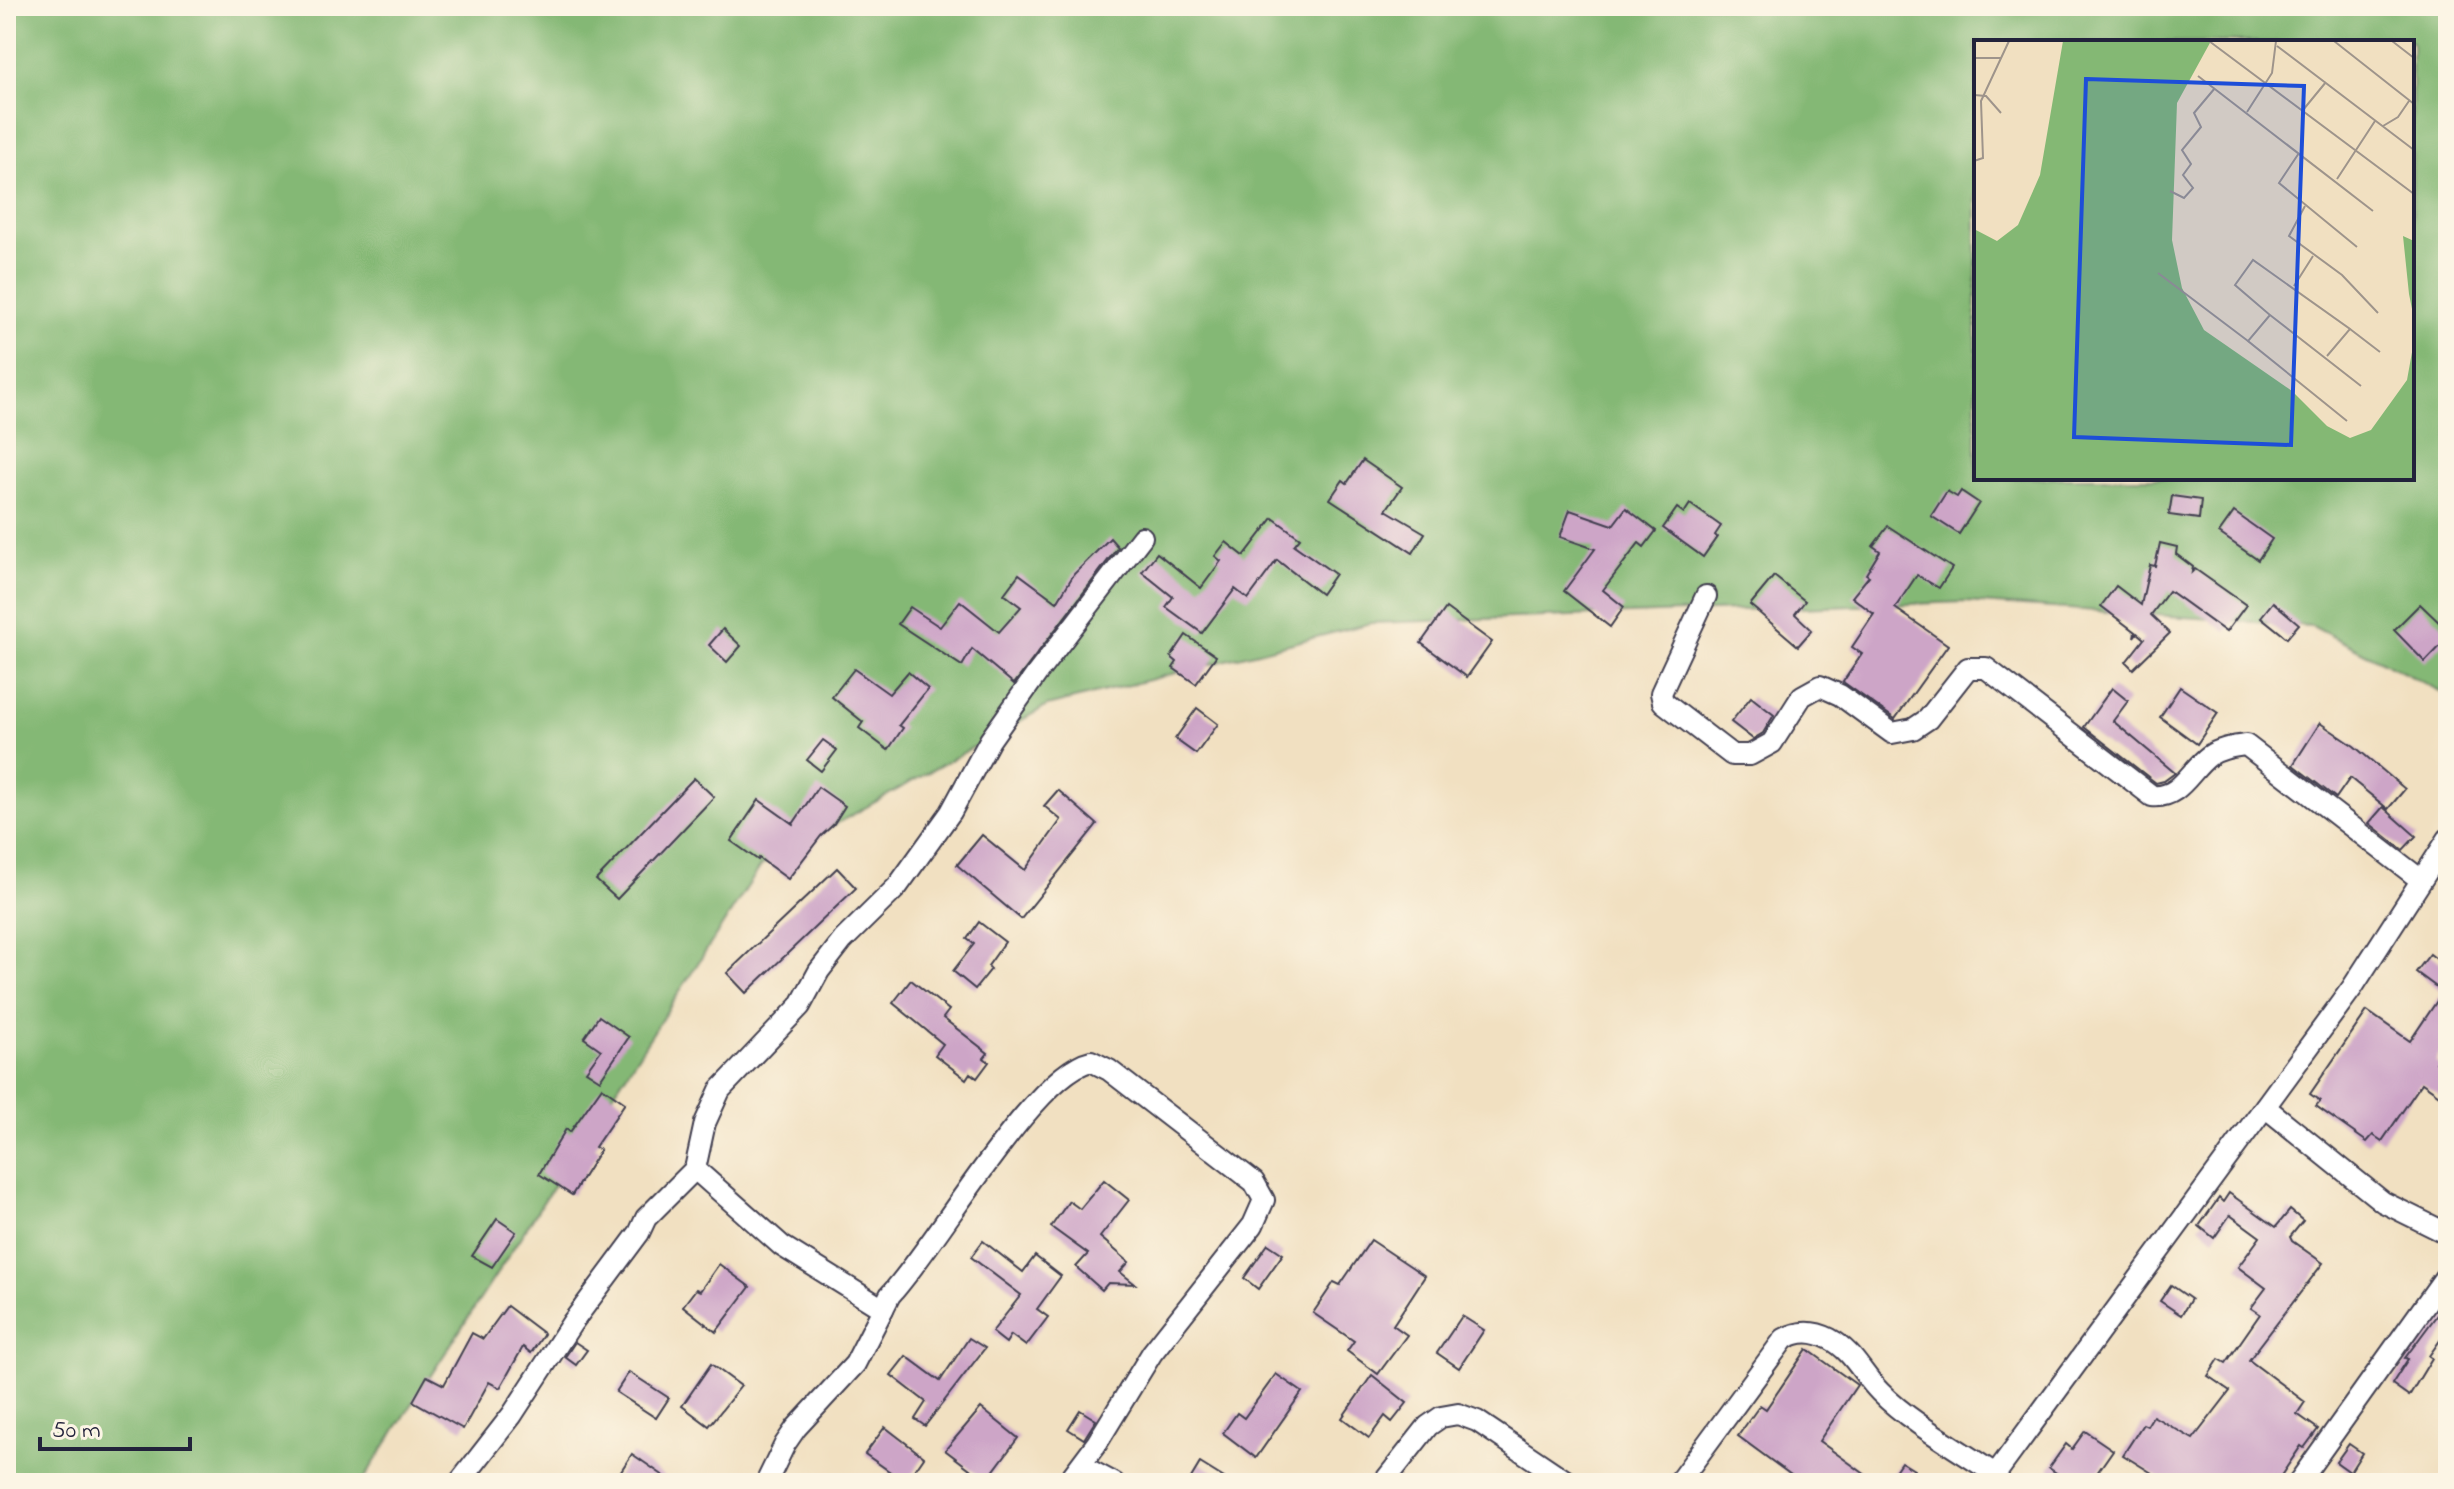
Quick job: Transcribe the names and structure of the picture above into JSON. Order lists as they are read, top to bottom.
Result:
{
  "scale_bar": "50 m"
}
